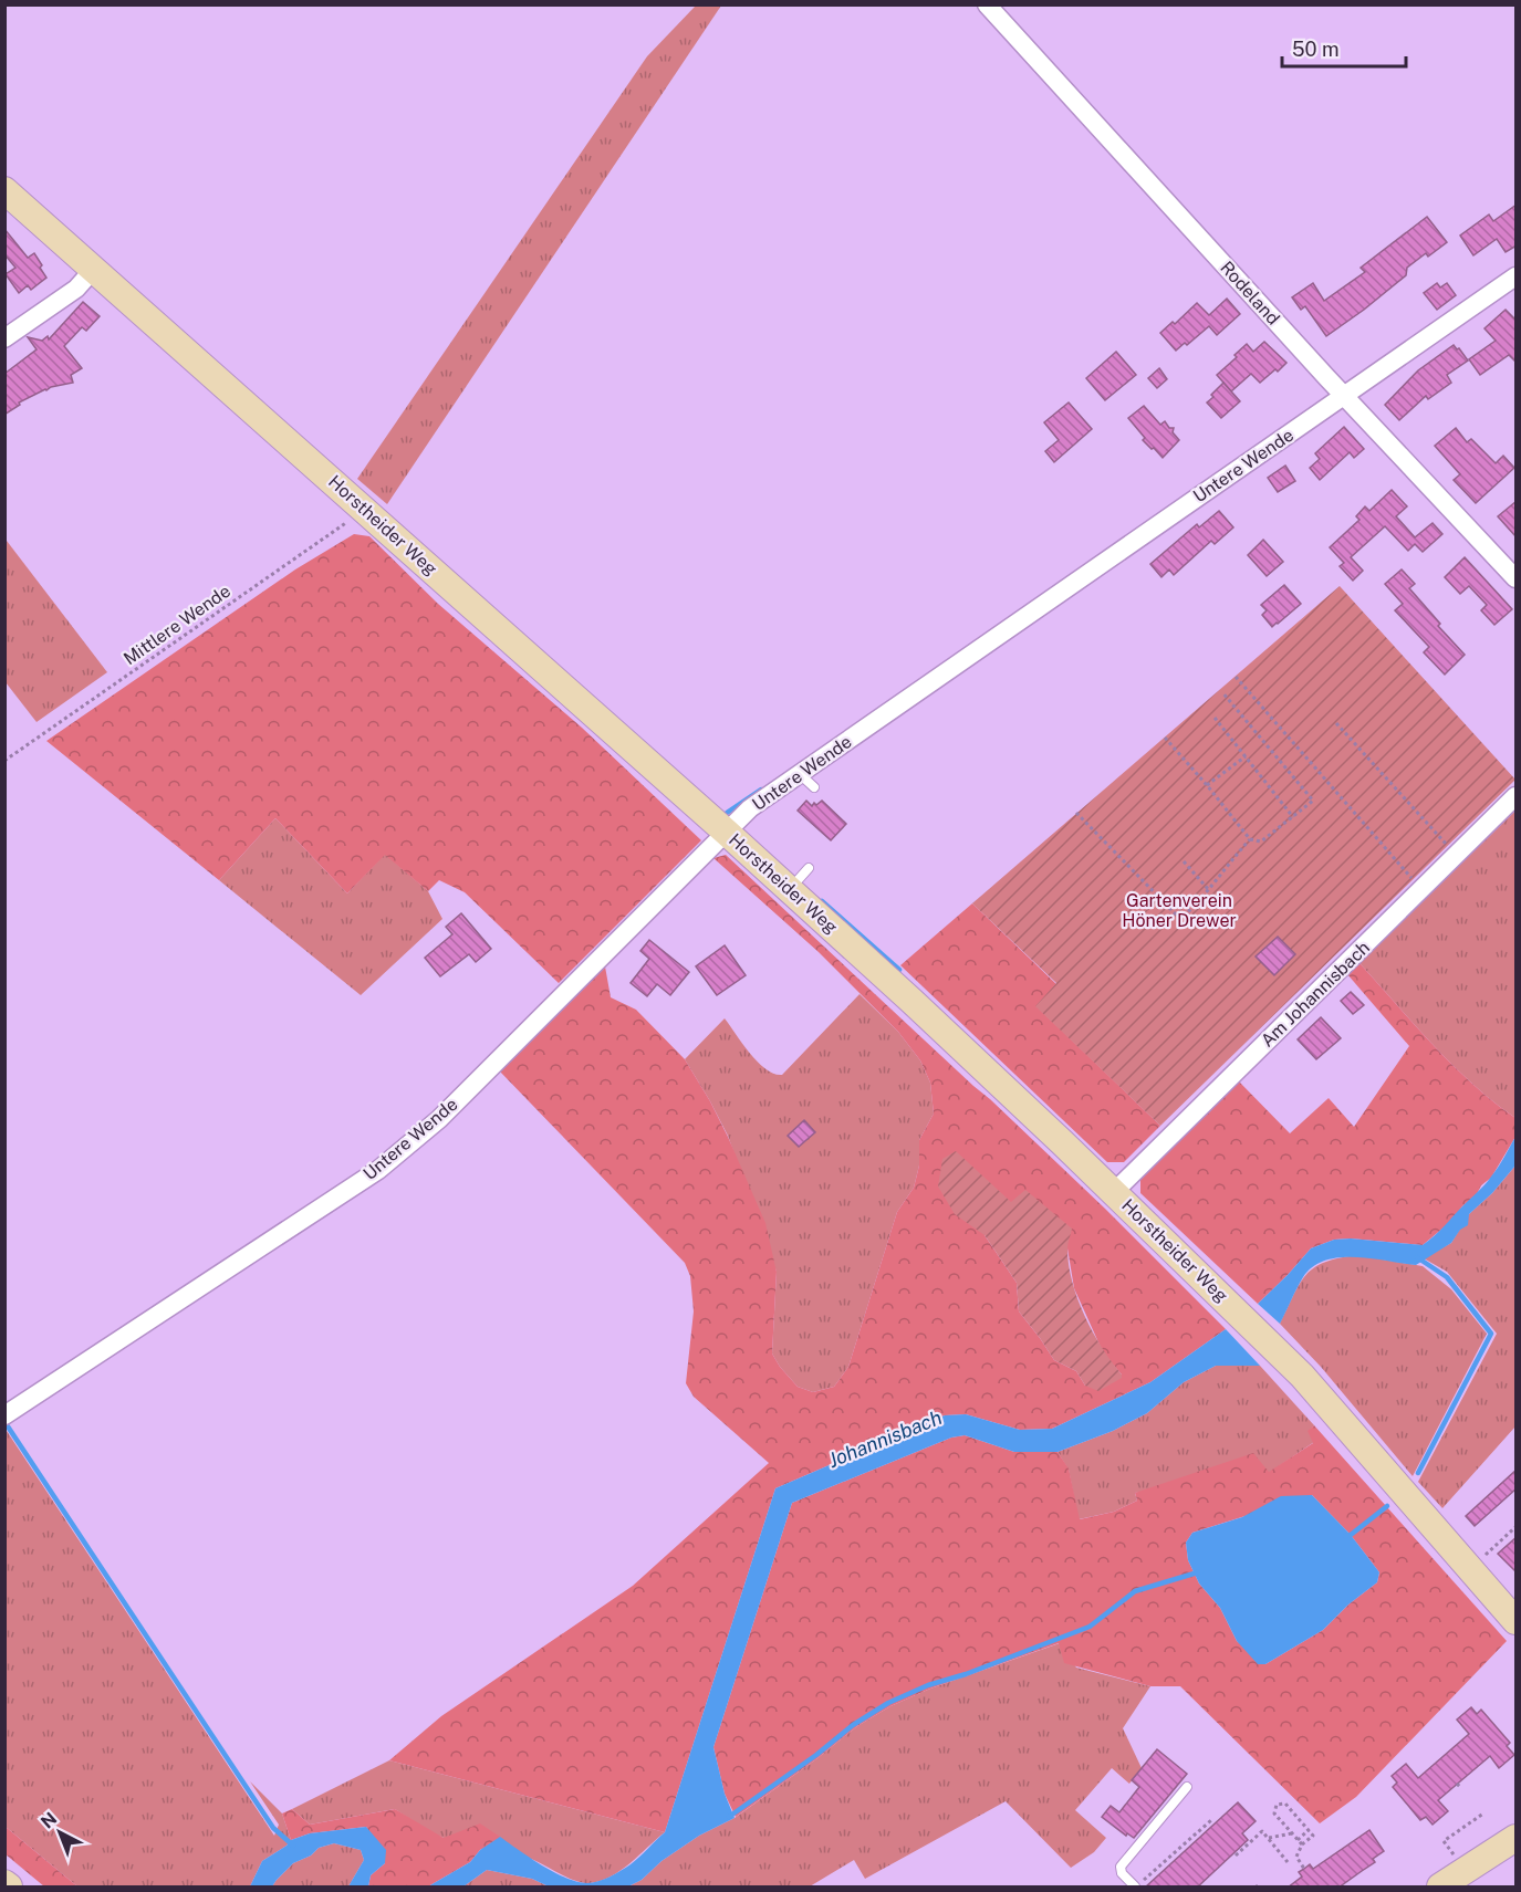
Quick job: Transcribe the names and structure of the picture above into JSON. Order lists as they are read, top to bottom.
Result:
{
  "streets": {
    "street": [
      "Rodeland",
      "Untere Wende",
      "Horstheider Weg",
      "Am Johannisbach"
    ],
    "path": ["Mittlere Wende"]
  },
  "crossings": [
    ["Rodeland", "Untere Wende"],
    ["Untere Wende", "Horstheider Weg"],
    ["Horstheider Weg", "Mittlere Wende"],
    ["Horstheider Weg", "Am Johannisbach"]
  ],
  "water": ["Johannisbach"],
  "parks": ["Gartenverein Höner Drewer"],
  "scale_bar": "50 m",
  "north": "top left"
}
